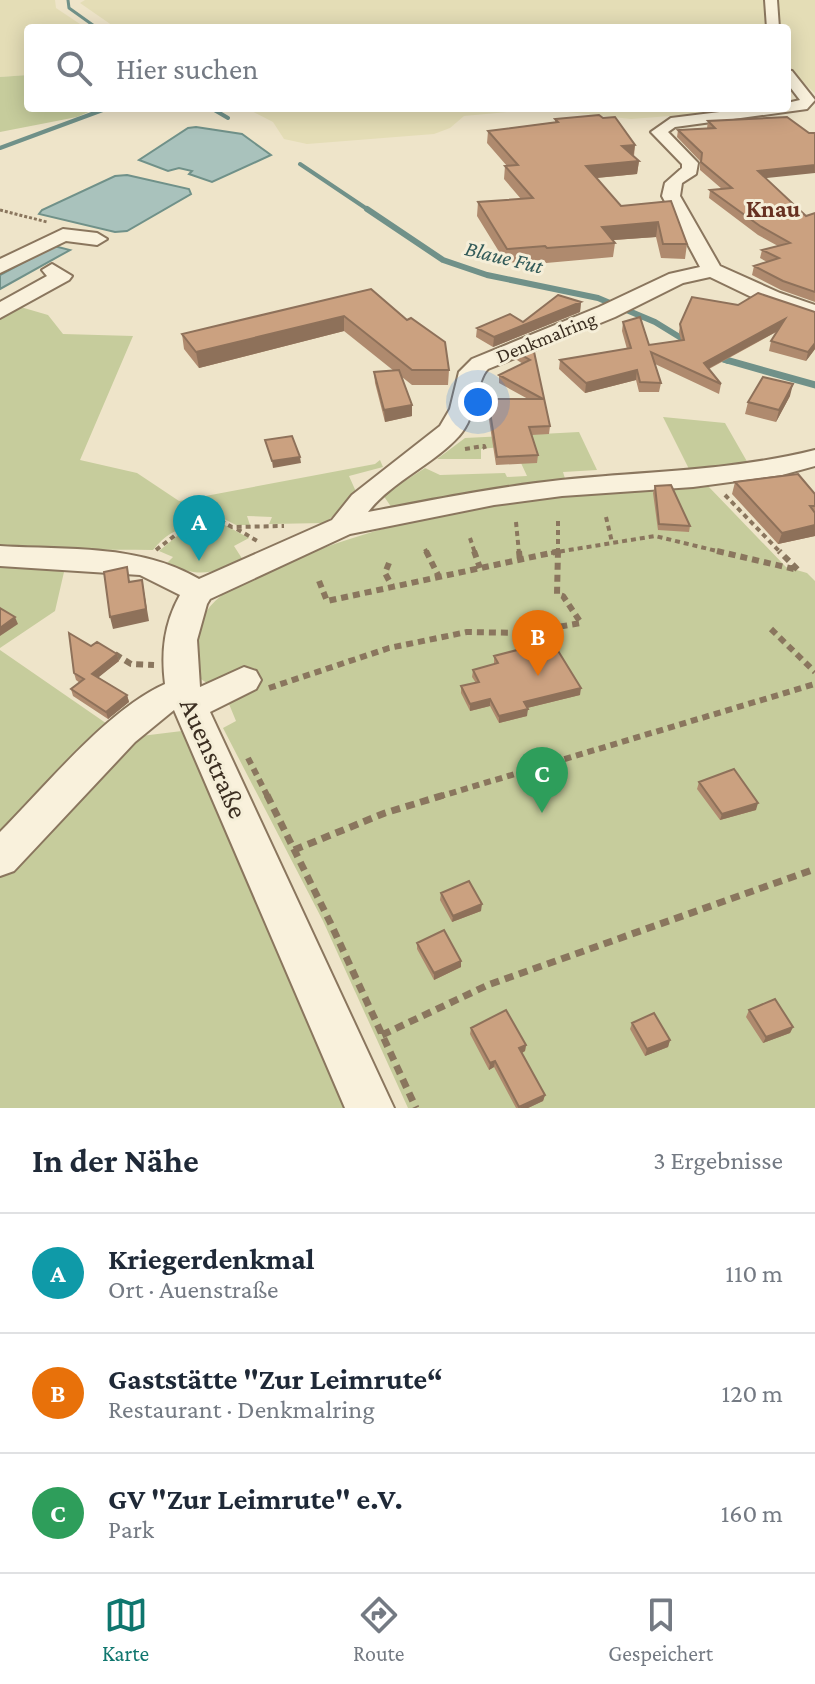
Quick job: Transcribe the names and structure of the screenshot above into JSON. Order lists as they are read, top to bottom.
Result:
{
  "streets": {
    "street": ["Denkmalring", "Auenstraße"]
  },
  "crossings": [
    ["Denkmalring", "Auenstraße"]
  ],
  "districts": ["Knau"],
  "water": ["Blaue Fut"],
  "page": {
    "search": "Hier suchen",
    "pins": ["A", "B", "C"],
    "heading": ["In der Nähe", "3 Ergebnisse"],
    "list": [
      {
        "mark": "A",
        "name": "Kriegerdenkmal",
        "note": "Ort · Auenstraße",
        "value": "110 m"
      },
      {
        "mark": "B",
        "name": "Gaststätte \"Zur Leimrute“",
        "note": "Restaurant · Denkmalring",
        "value": "120 m"
      },
      {
        "mark": "C",
        "name": "GV \"Zur Leimrute\" e.V.",
        "note": "Park",
        "value": "160 m"
      }
    ],
    "nav": ["Karte", "Route", "Gespeichert"]
  }
}
